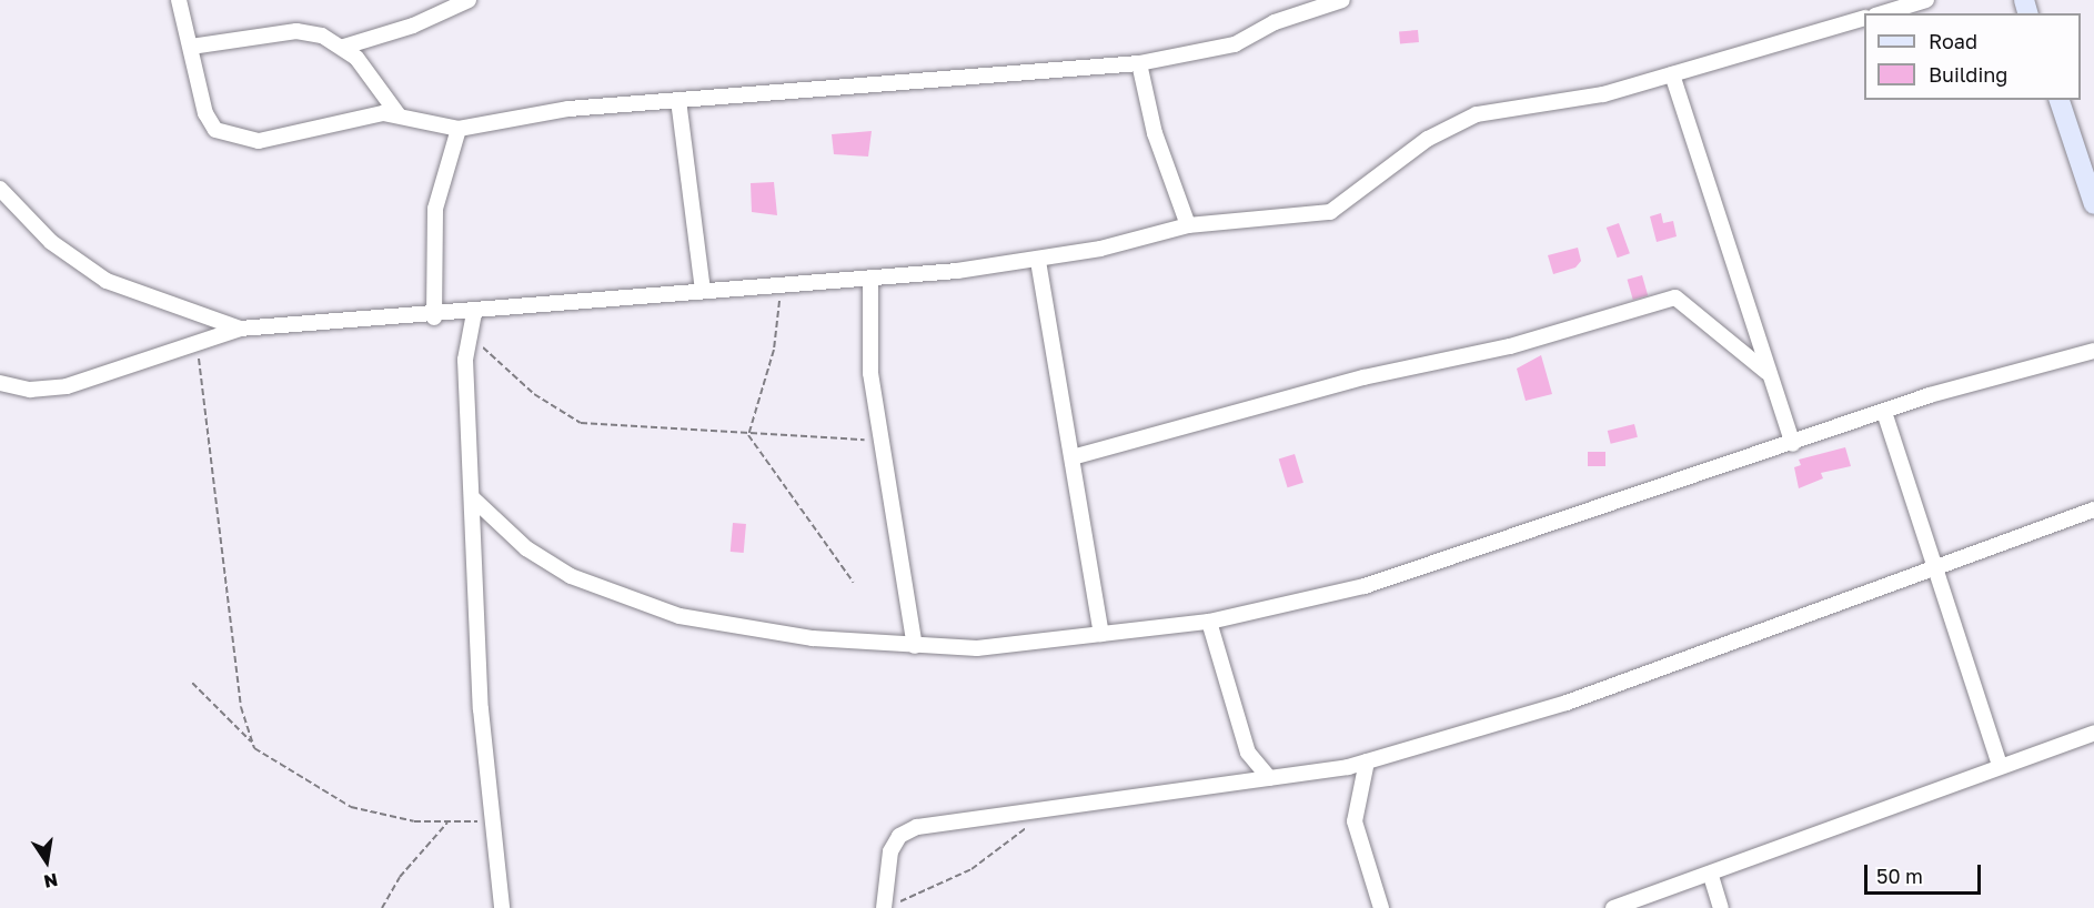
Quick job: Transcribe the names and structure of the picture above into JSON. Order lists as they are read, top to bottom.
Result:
{
  "legend": ["Road", "Building"],
  "scale_bar": "50 m",
  "north": "bottom"
}
